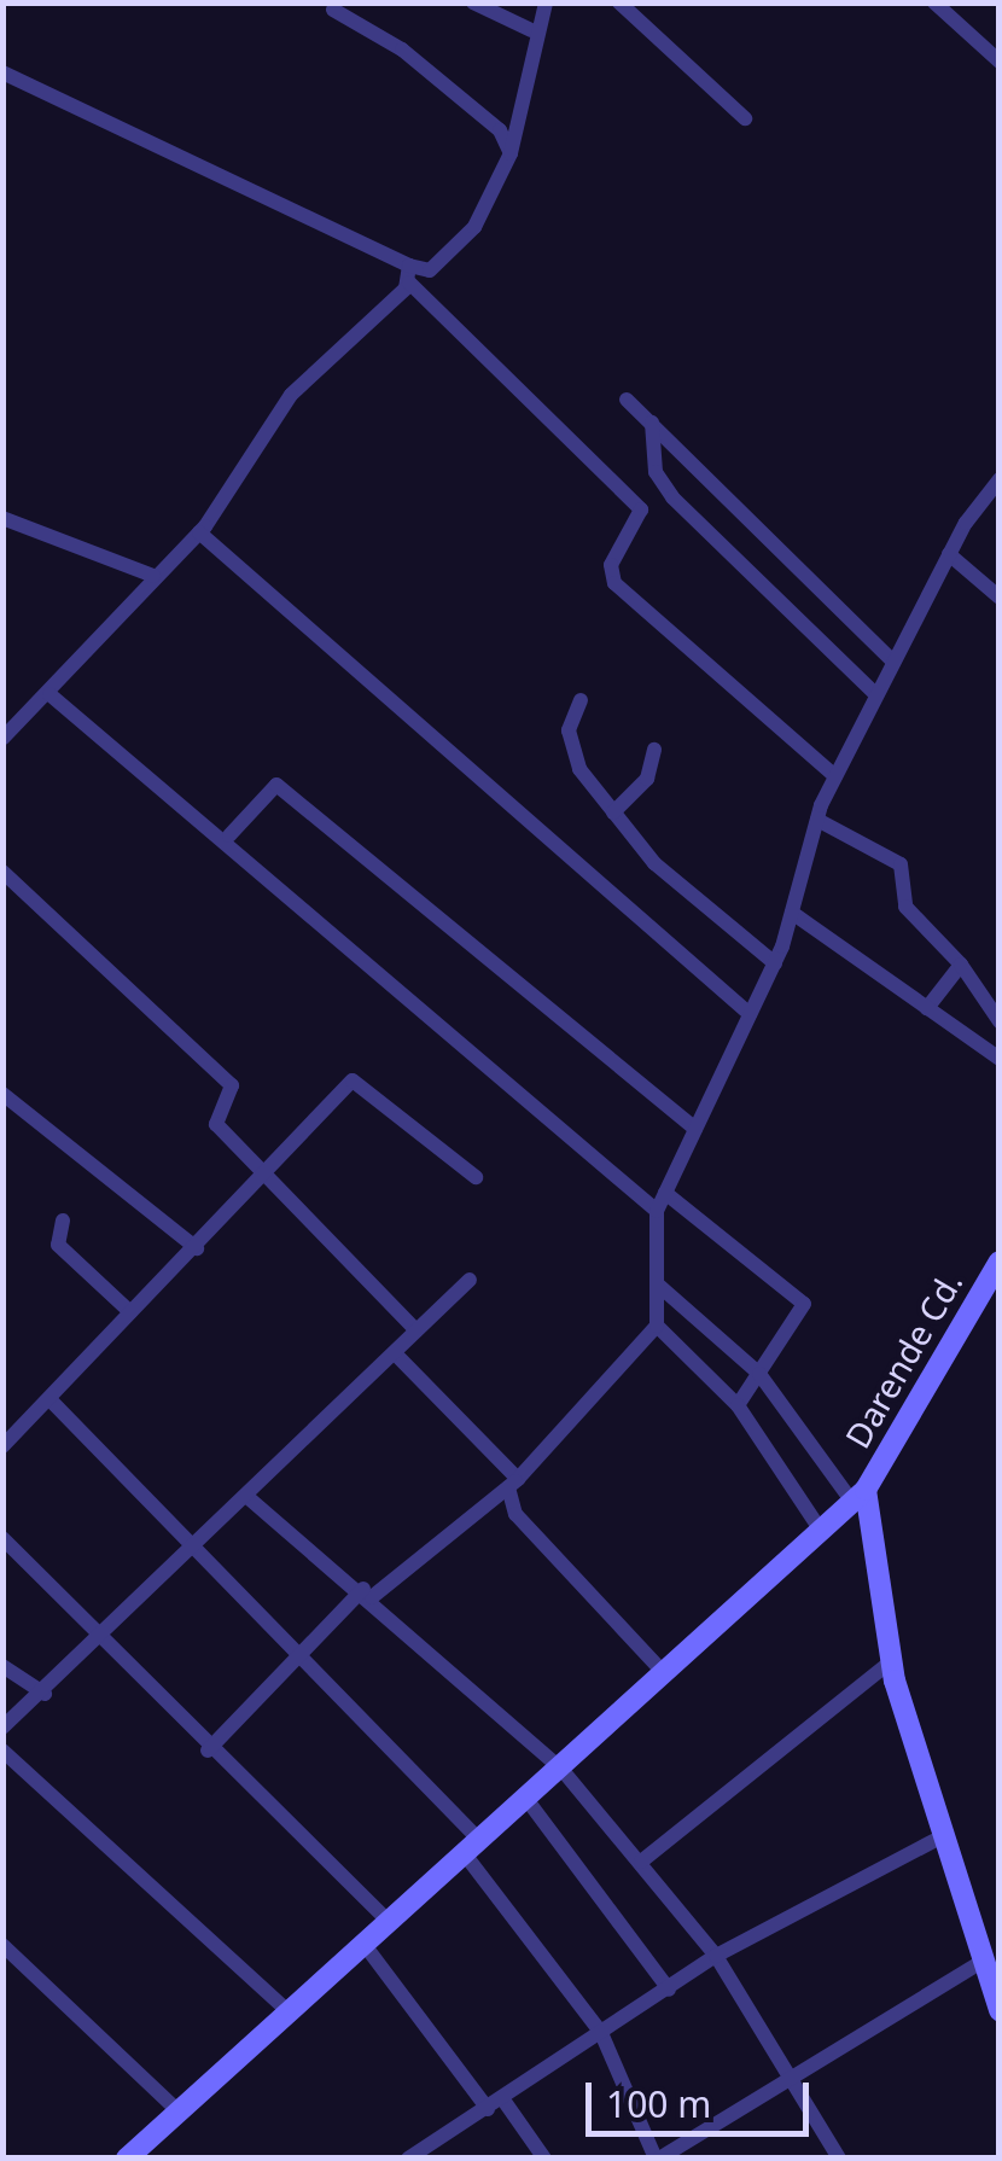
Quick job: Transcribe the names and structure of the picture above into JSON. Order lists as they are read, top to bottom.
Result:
{
  "streets": {
    "street": ["Darende Cd."]
  },
  "scale_bar": "100 m"
}
